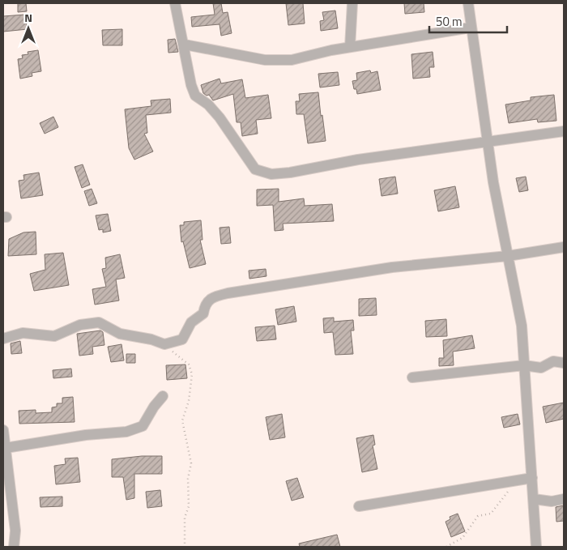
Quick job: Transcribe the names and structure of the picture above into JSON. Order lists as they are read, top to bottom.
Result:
{
  "scale_bar": "50 m",
  "north": "top"
}
